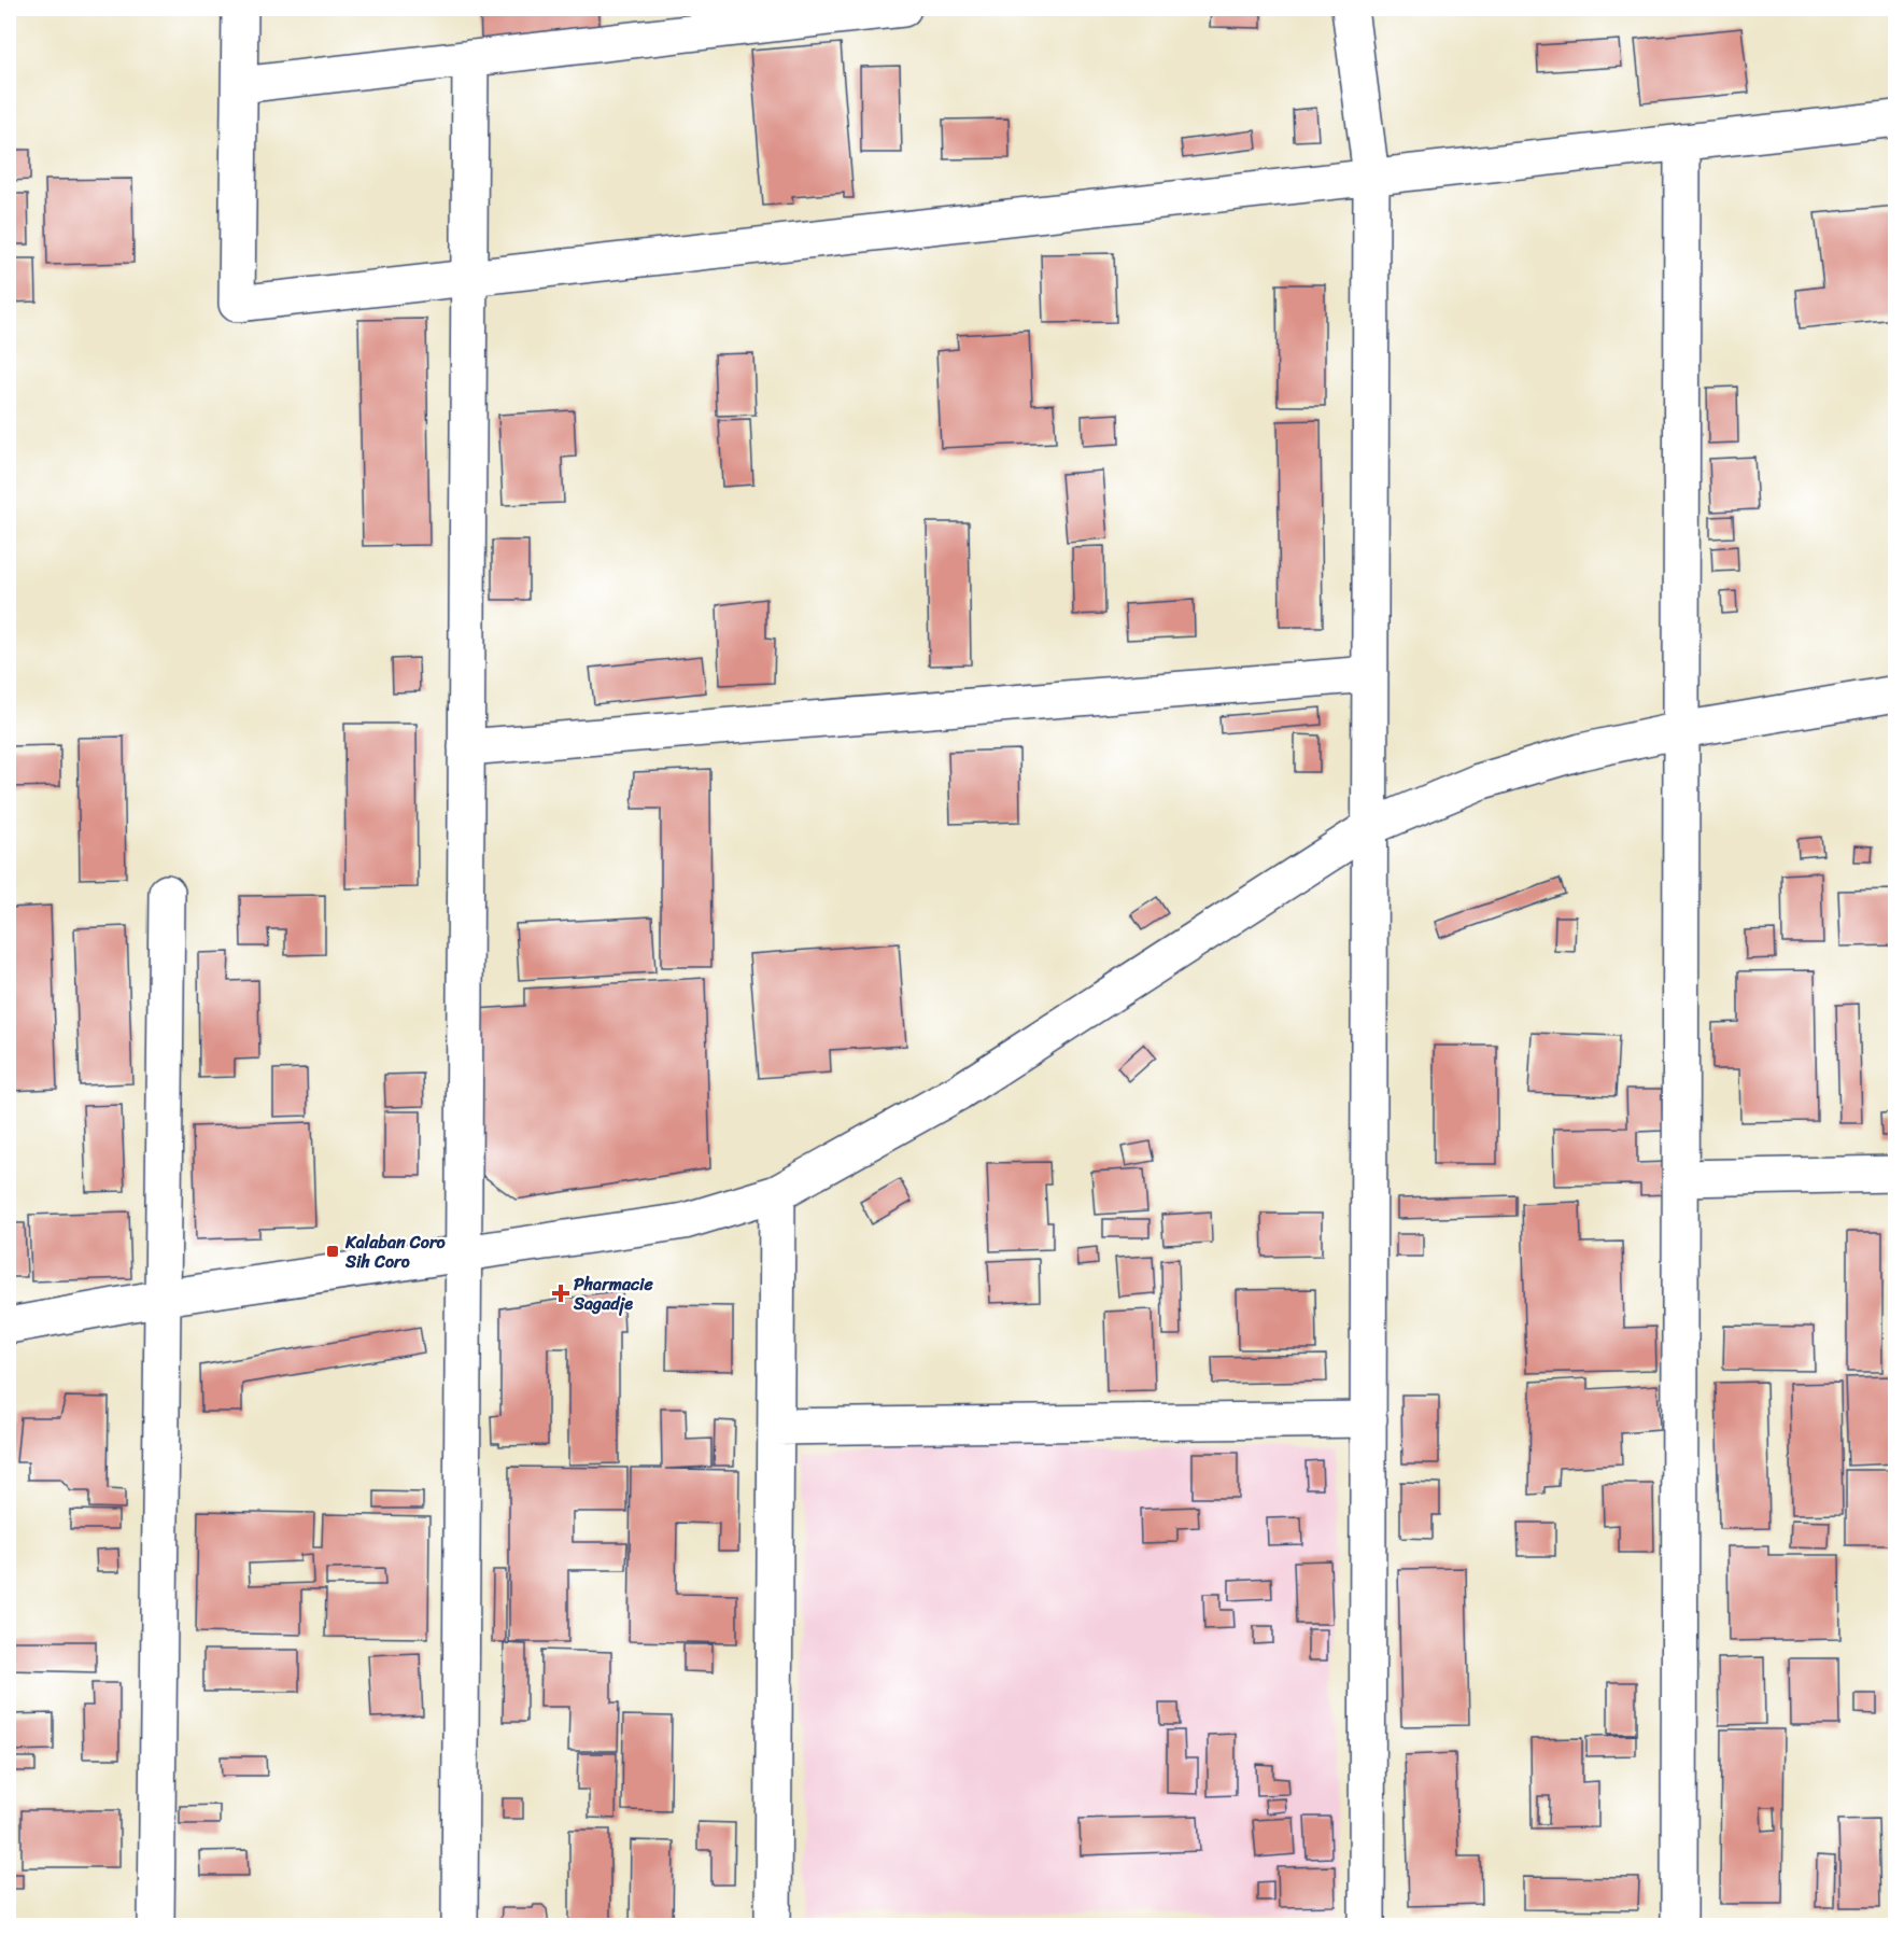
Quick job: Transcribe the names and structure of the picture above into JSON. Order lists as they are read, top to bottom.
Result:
{
  "places": {
    "transit": ["Kalaban Coro Sih Coro"],
    "health": ["Pharmacie Sagadje"]
  }
}
